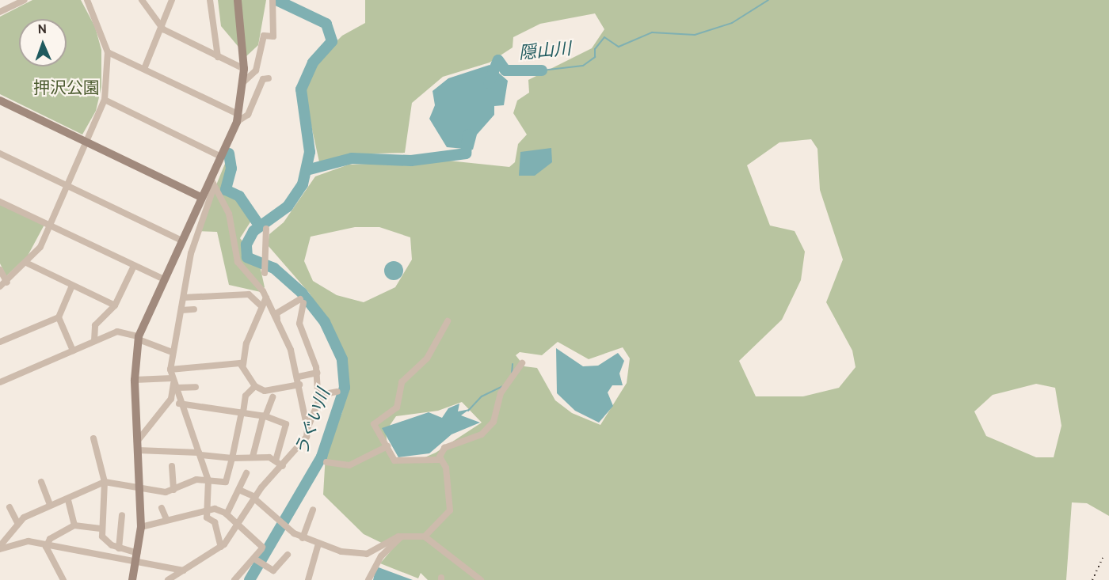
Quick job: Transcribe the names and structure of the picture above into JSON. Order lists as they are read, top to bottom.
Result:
{
  "water": ["隠山川", "うぐい川"],
  "parks": ["押沢公園"],
  "north": "top"
}
